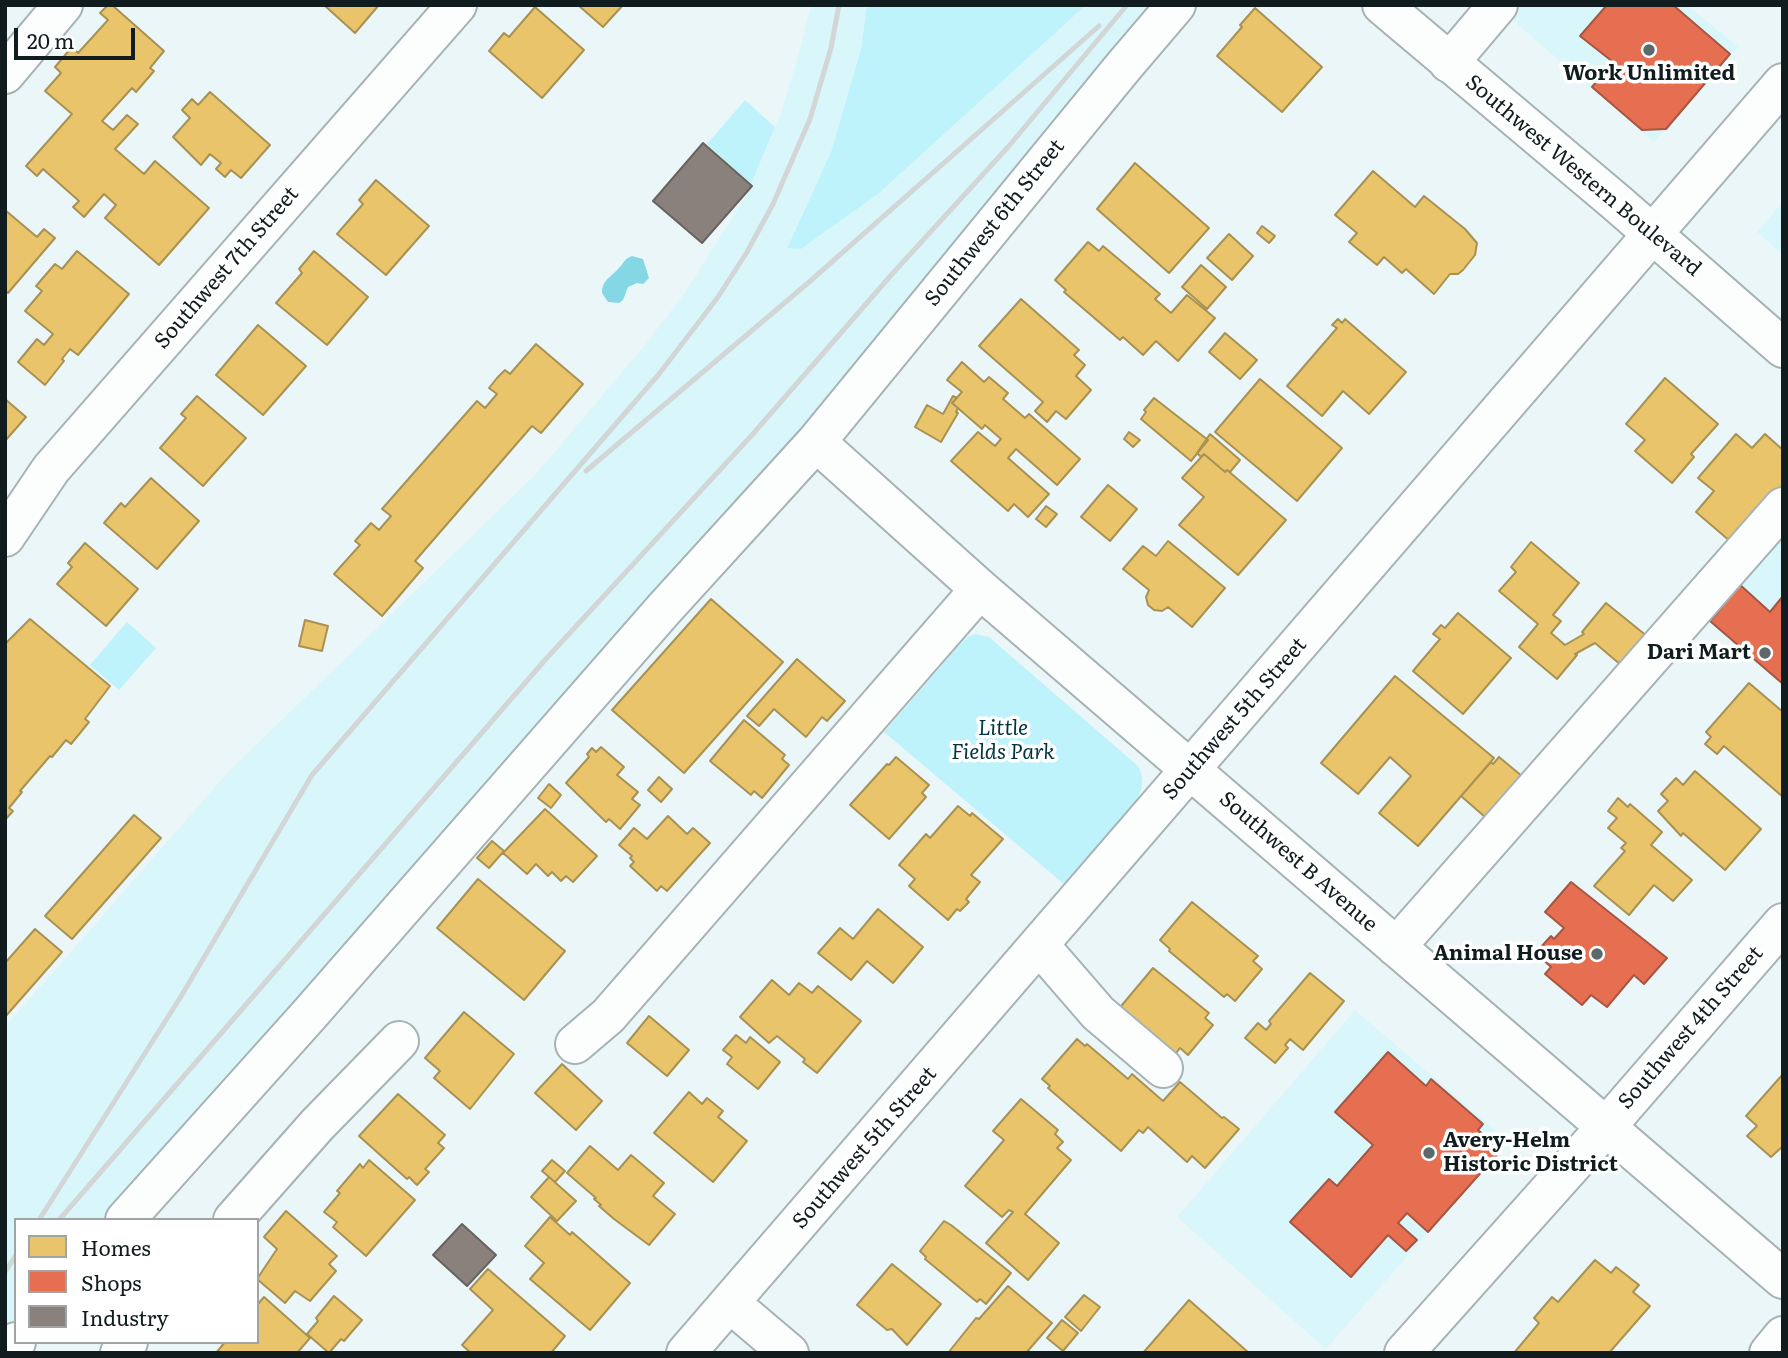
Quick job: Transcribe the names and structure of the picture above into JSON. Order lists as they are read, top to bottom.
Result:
{
  "streets": {
    "main road": [
      "Southwest Western Boulevard",
      "Southwest 6th Street",
      "Southwest 7th Street",
      "Southwest 5th Street",
      "Southwest B Avenue",
      "Southwest 4th Street"
    ]
  },
  "crossings": [
    ["Southwest Western Boulevard", "Southwest 5th Street"],
    ["Southwest 6th Street", "Southwest B Avenue"],
    ["Southwest 5th Street", "Southwest B Avenue"],
    ["Southwest B Avenue", "Southwest 4th Street"]
  ],
  "parks": ["Little Fields Park"],
  "places": [
    "Work Unlimited",
    "Dari Mart",
    "Animal House",
    "Avery-Helm Historic District"
  ],
  "legend": ["Homes", "Shops", "Industry"],
  "scale_bar": "20 m"
}
